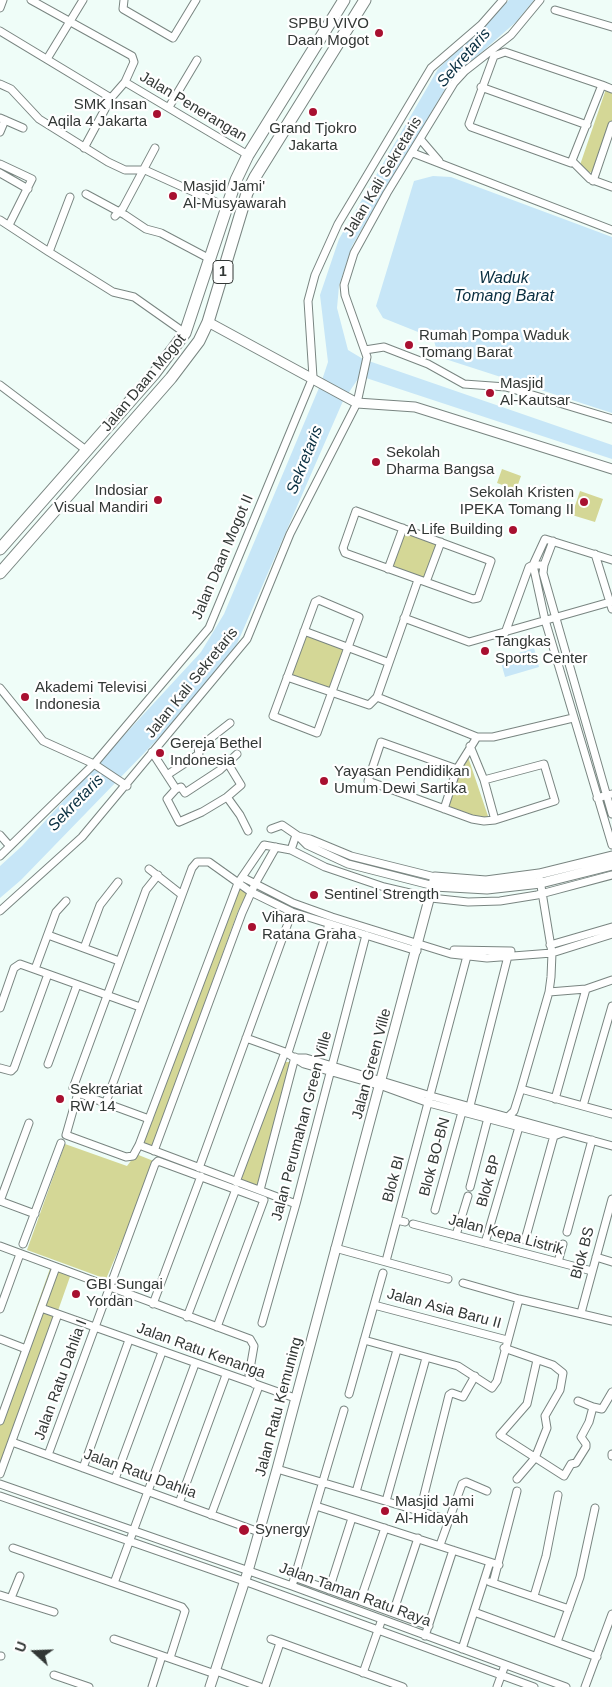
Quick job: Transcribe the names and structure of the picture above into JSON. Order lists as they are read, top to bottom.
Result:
{
  "streets": {
    "highway": ["1", "Jalan Daan Mogot"],
    "street": [
      "Jalan Penerangan",
      "Jalan Kali Sekretaris",
      "Jalan Daan Mogot II",
      "Jalan Green Ville",
      "Jalan Perumahan Green Ville",
      "Blok BO-BN",
      "Blok BI",
      "Blok BP",
      "Jalan Kepa Listrik",
      "Blok BS",
      "Jalan Asia Baru II",
      "Jalan Ratu Kenanga",
      "Jalan Ratu Dahlia I",
      "Jalan Ratu Kemuning",
      "Jalan Ratu Dahlia",
      "Jalan Taman Ratu Raya"
    ]
  },
  "crossings": [
    ["Jalan Penerangan", "Jalan Daan Mogot"],
    ["Jalan Kali Sekretaris", "Jalan Daan Mogot II"],
    ["Jalan Green Ville", "Jalan Ratu Kemuning"],
    ["Blok BP", "Jalan Kepa Listrik"],
    ["Jalan Kepa Listrik", "Blok BS"],
    ["Jalan Ratu Kenanga", "Jalan Ratu Dahlia I"],
    ["Jalan Ratu Kenanga", "Jalan Ratu Kemuning"],
    ["Jalan Ratu Dahlia I", "Jalan Ratu Dahlia"],
    ["Jalan Ratu Kemuning", "Jalan Ratu Dahlia"],
    ["Jalan Ratu Kemuning", "Jalan Taman Ratu Raya"]
  ],
  "water": ["Sekretaris", "Waduk Tomang Barat"],
  "places": [
    "SPBU VIVO Daan Mogot",
    "Grand Tjokro Jakarta",
    "SMK Insan Aqila 4 Jakarta",
    "Masjid Jami' Al-Musyawarah",
    "Rumah Pompa Waduk Tomang Barat",
    "Masjid Al-Kautsar",
    "Sekolah Dharma Bangsa",
    "Indosiar Visual Mandiri",
    "Sekolah Kristen IPEKA Tomang II",
    "A Life Building",
    "Tangkas Sports Center",
    "Akademi Televisi Indonesia",
    "Gereja Bethel Indonesia",
    "Yayasan Pendidikan Umum Dewi Sartika",
    "Sentinel Strength",
    "Vihara Ratana Graha",
    "Sekretariat RW 14",
    "GBI Sungai Yordan",
    "Masjid Jami Al-Hidayah",
    "Synergy"
  ],
  "north": "left"
}
